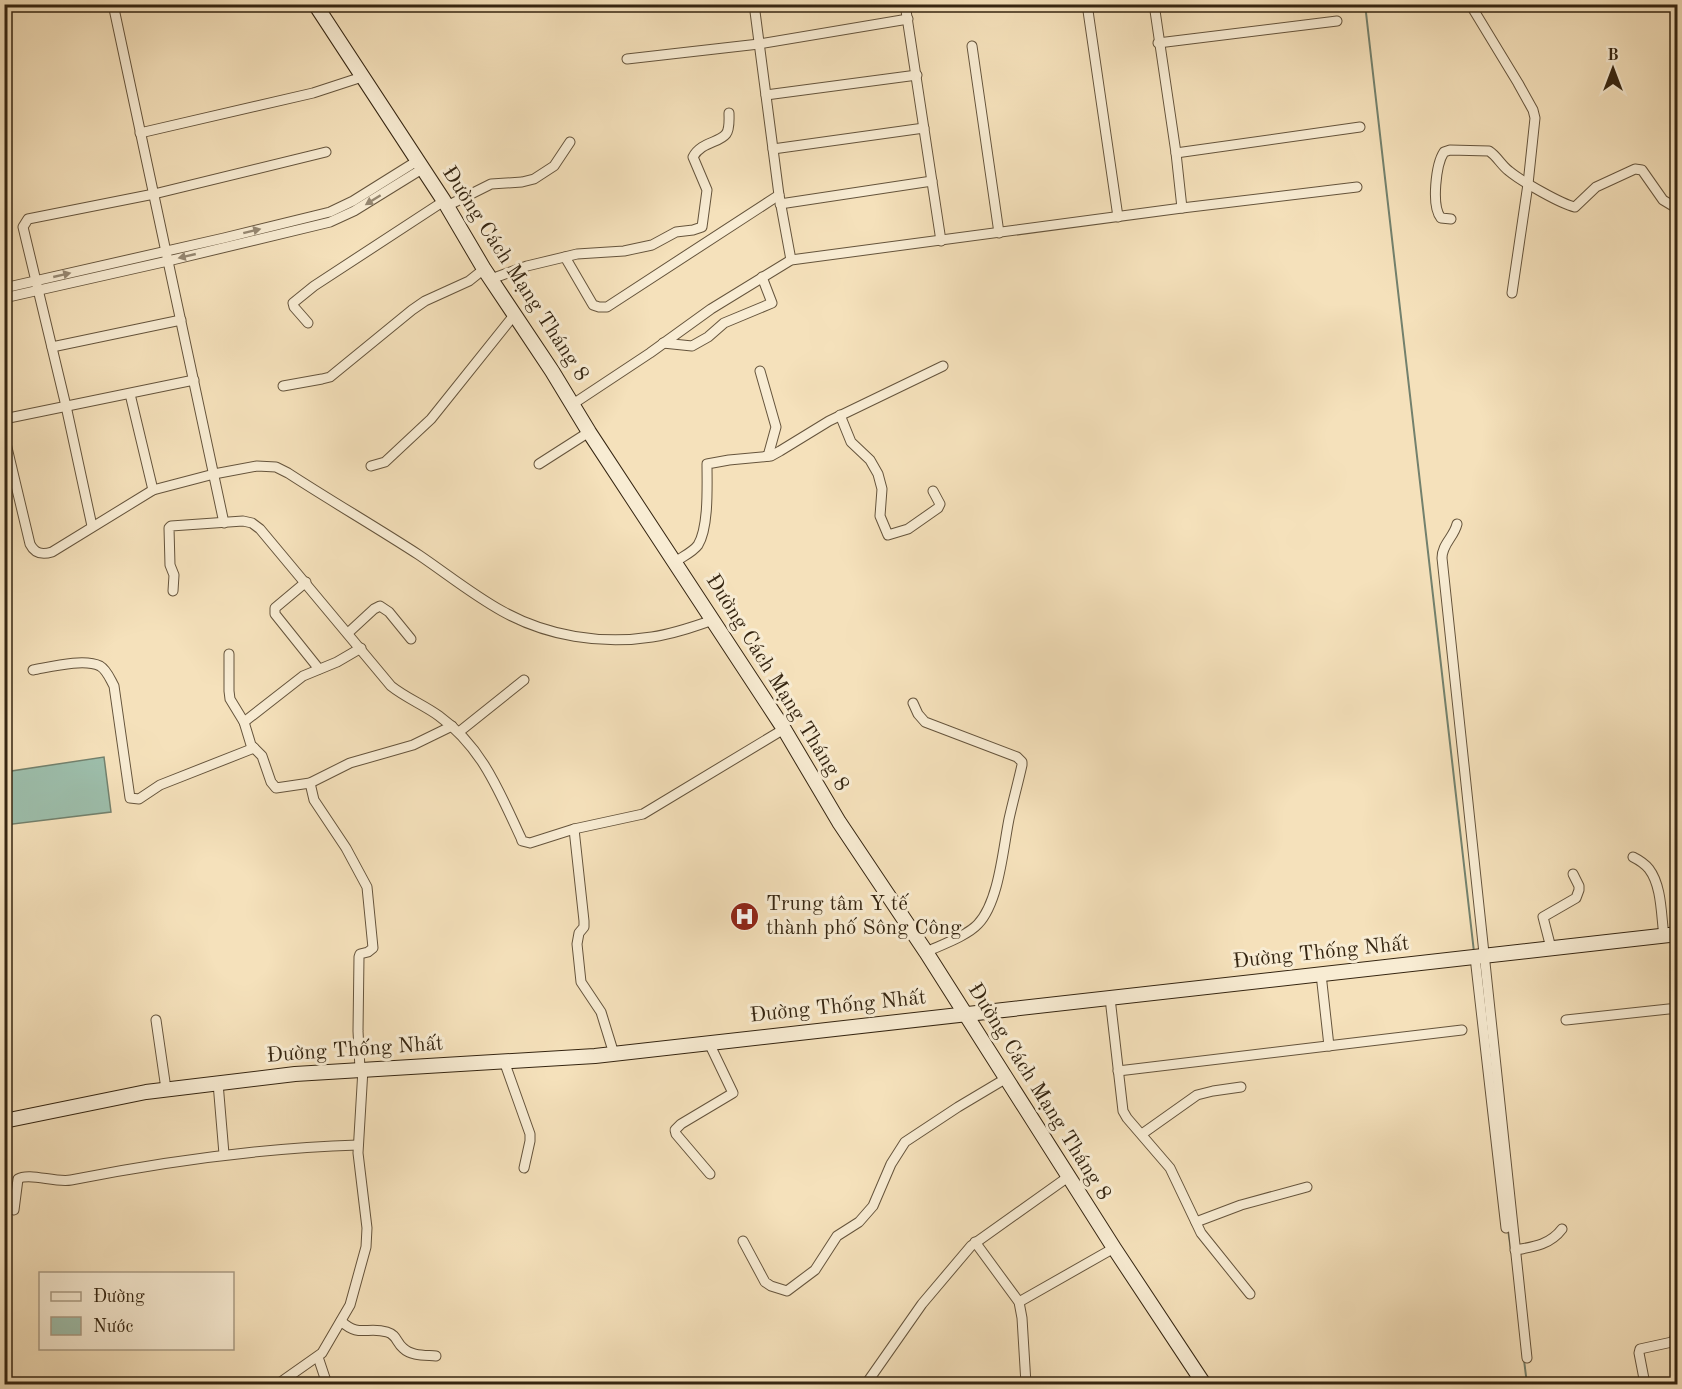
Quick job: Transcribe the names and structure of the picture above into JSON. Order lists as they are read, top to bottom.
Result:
{
  "streets": {
    "street": ["Đường Cách Mạng Tháng 8", "Đường Thống Nhất"]
  },
  "crossings": [
    ["Đường Cách Mạng Tháng 8", "Đường Thống Nhất"]
  ],
  "places": {
    "hospital": ["Trung tâm Y tế thành phố Sông Công"]
  },
  "legend": ["Đường", "Nước"],
  "north": "top"
}
